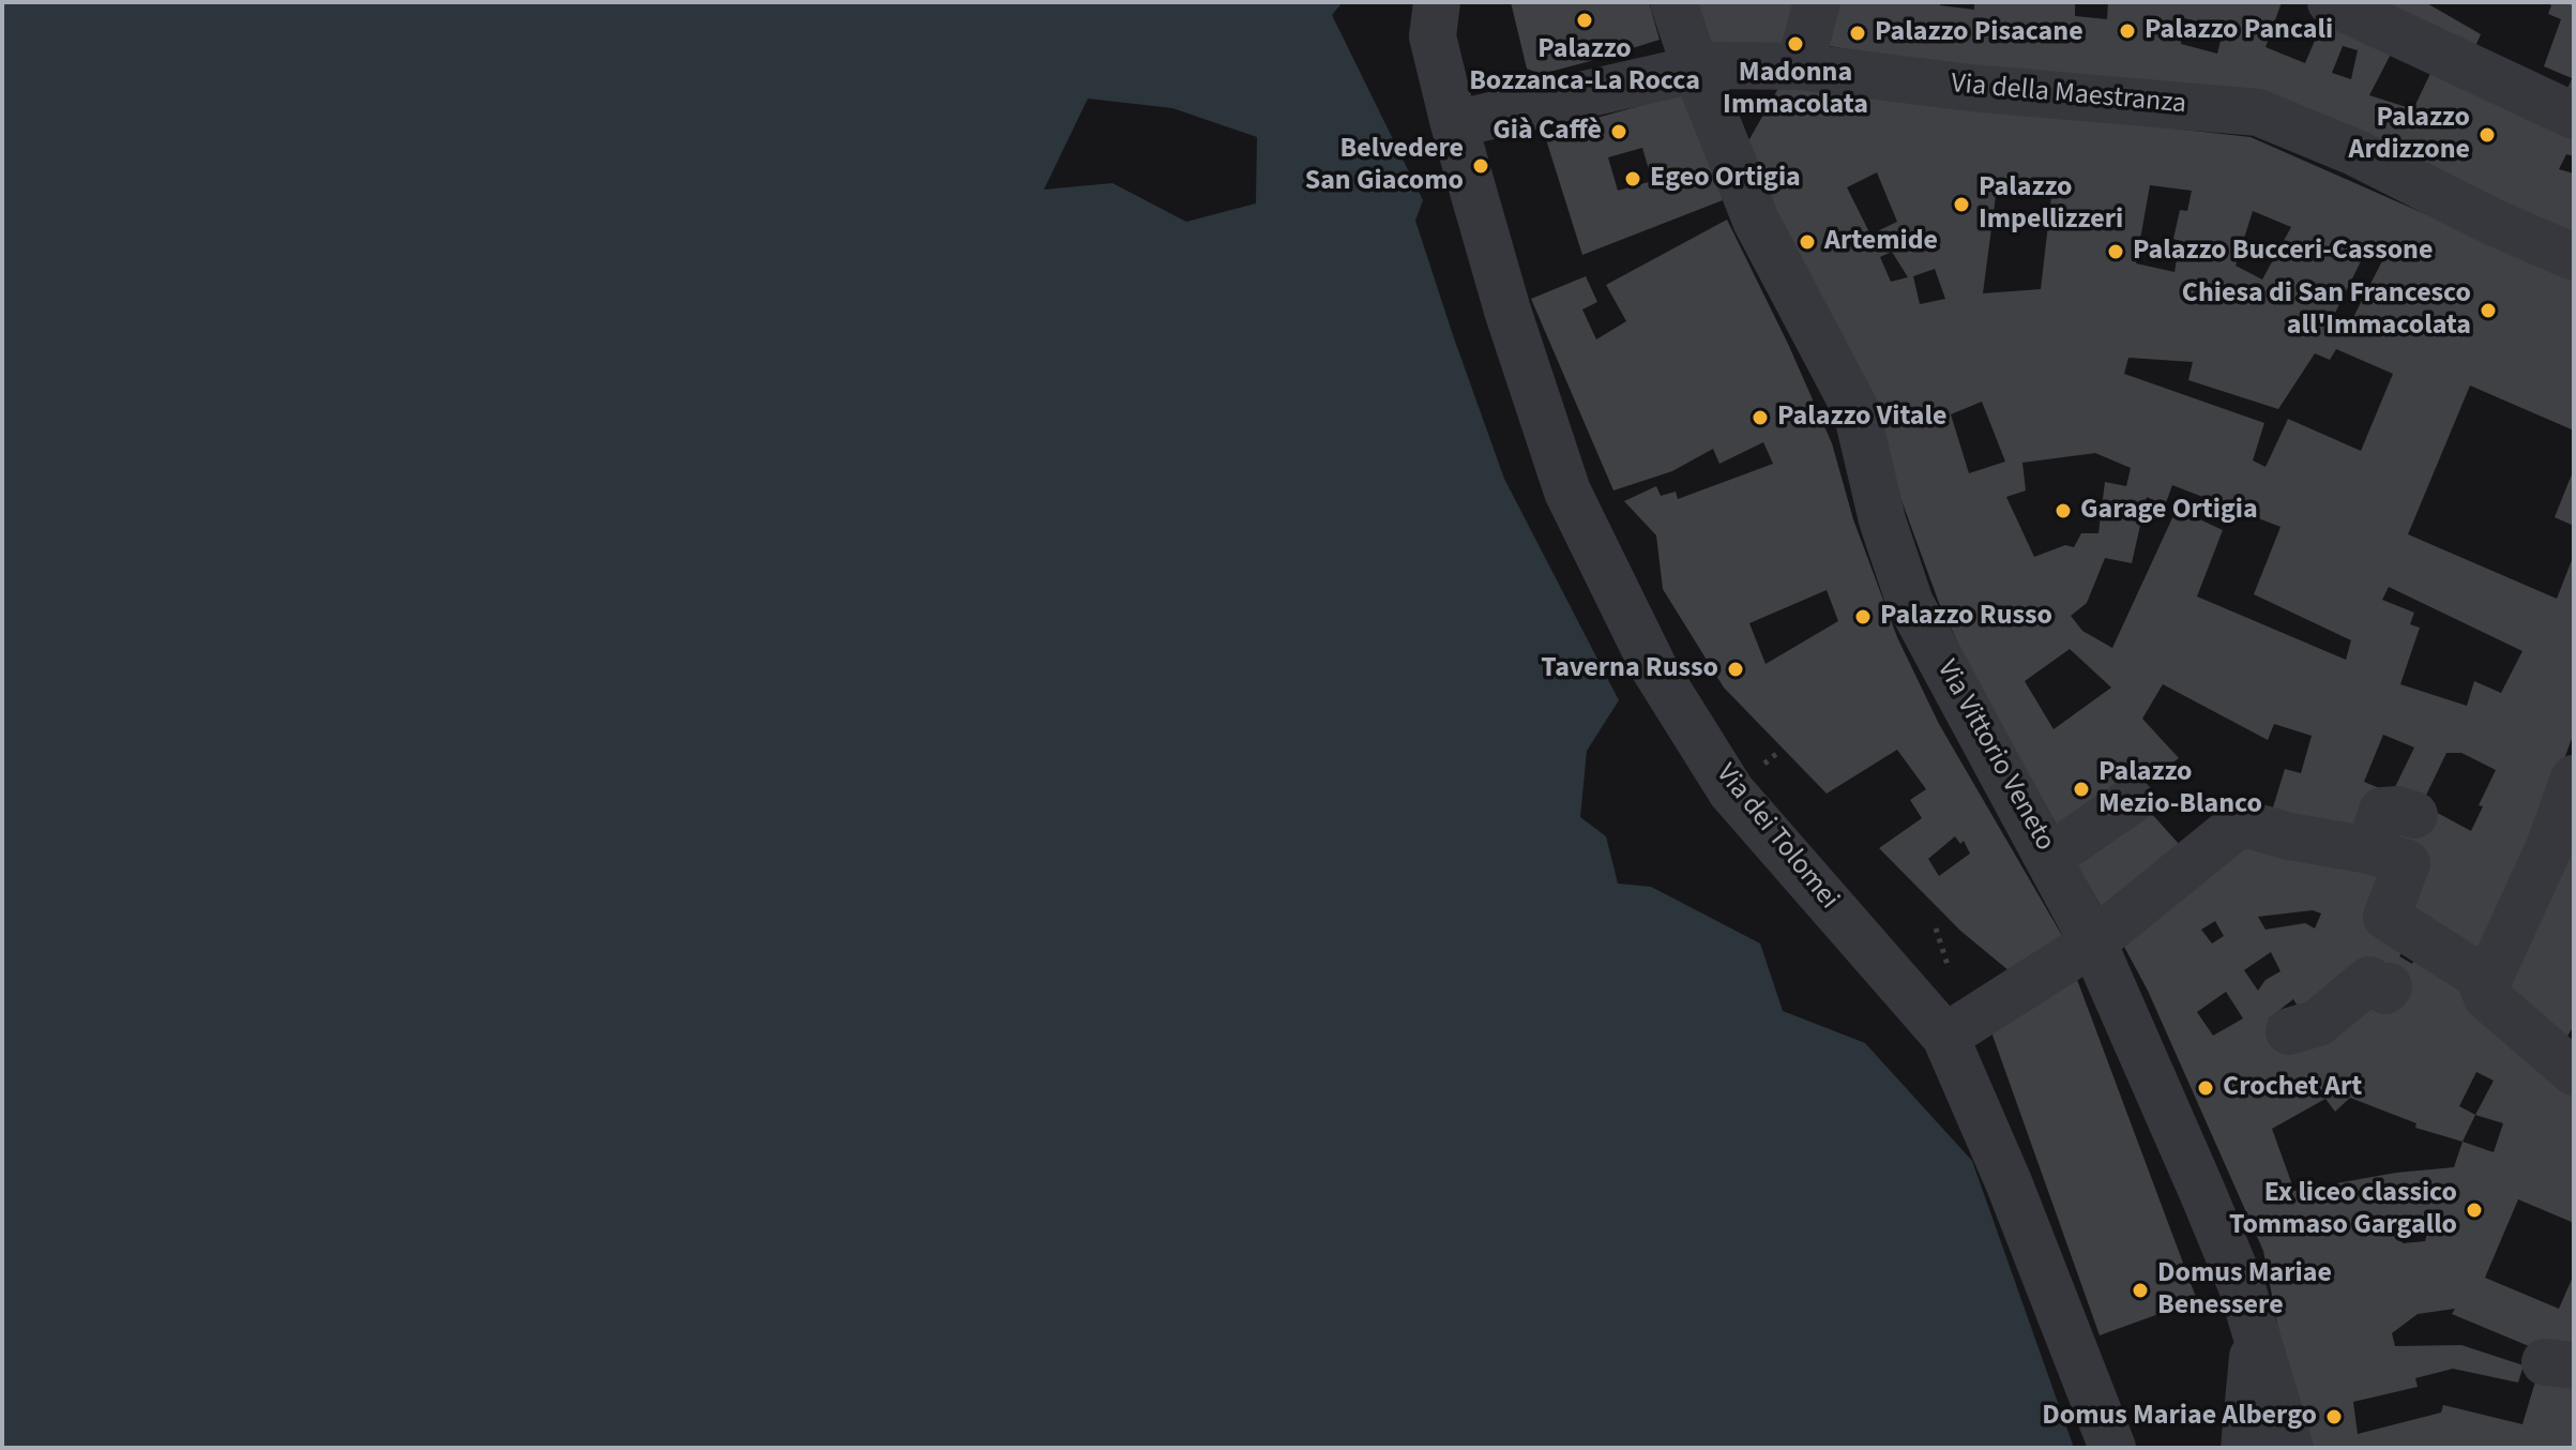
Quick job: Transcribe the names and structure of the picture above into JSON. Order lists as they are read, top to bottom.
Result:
{
  "streets": {
    "street": ["Via della Maestranza", "Via Vittorio Veneto", "Via dei Tolomei"]
  },
  "crossings": [
    ["Via della Maestranza", "Via Vittorio Veneto"],
    ["Via della Maestranza", "Via dei Tolomei"]
  ],
  "places": [
    "Palazzo Bozzanca-La Rocca",
    "Palazzo Pancali",
    "Palazzo Pisacane",
    "Madonna Immacolata",
    "Già Caffè",
    "Palazzo Ardizzone",
    "Belvedere San Giacomo",
    "Egeo Ortigia",
    "Palazzo Impellizzeri",
    "Artemide",
    "Palazzo Bucceri-Cassone",
    "Chiesa di San Francesco all'Immacolata",
    "Palazzo Vitale",
    "Garage Ortigia",
    "Palazzo Russo",
    "Taverna Russo",
    "Palazzo Mezio-Blanco",
    "Crochet Art",
    "Ex liceo classico Tommaso Gargallo",
    "Domus Mariae Benessere",
    "Domus Mariae Albergo"
  ]
}
